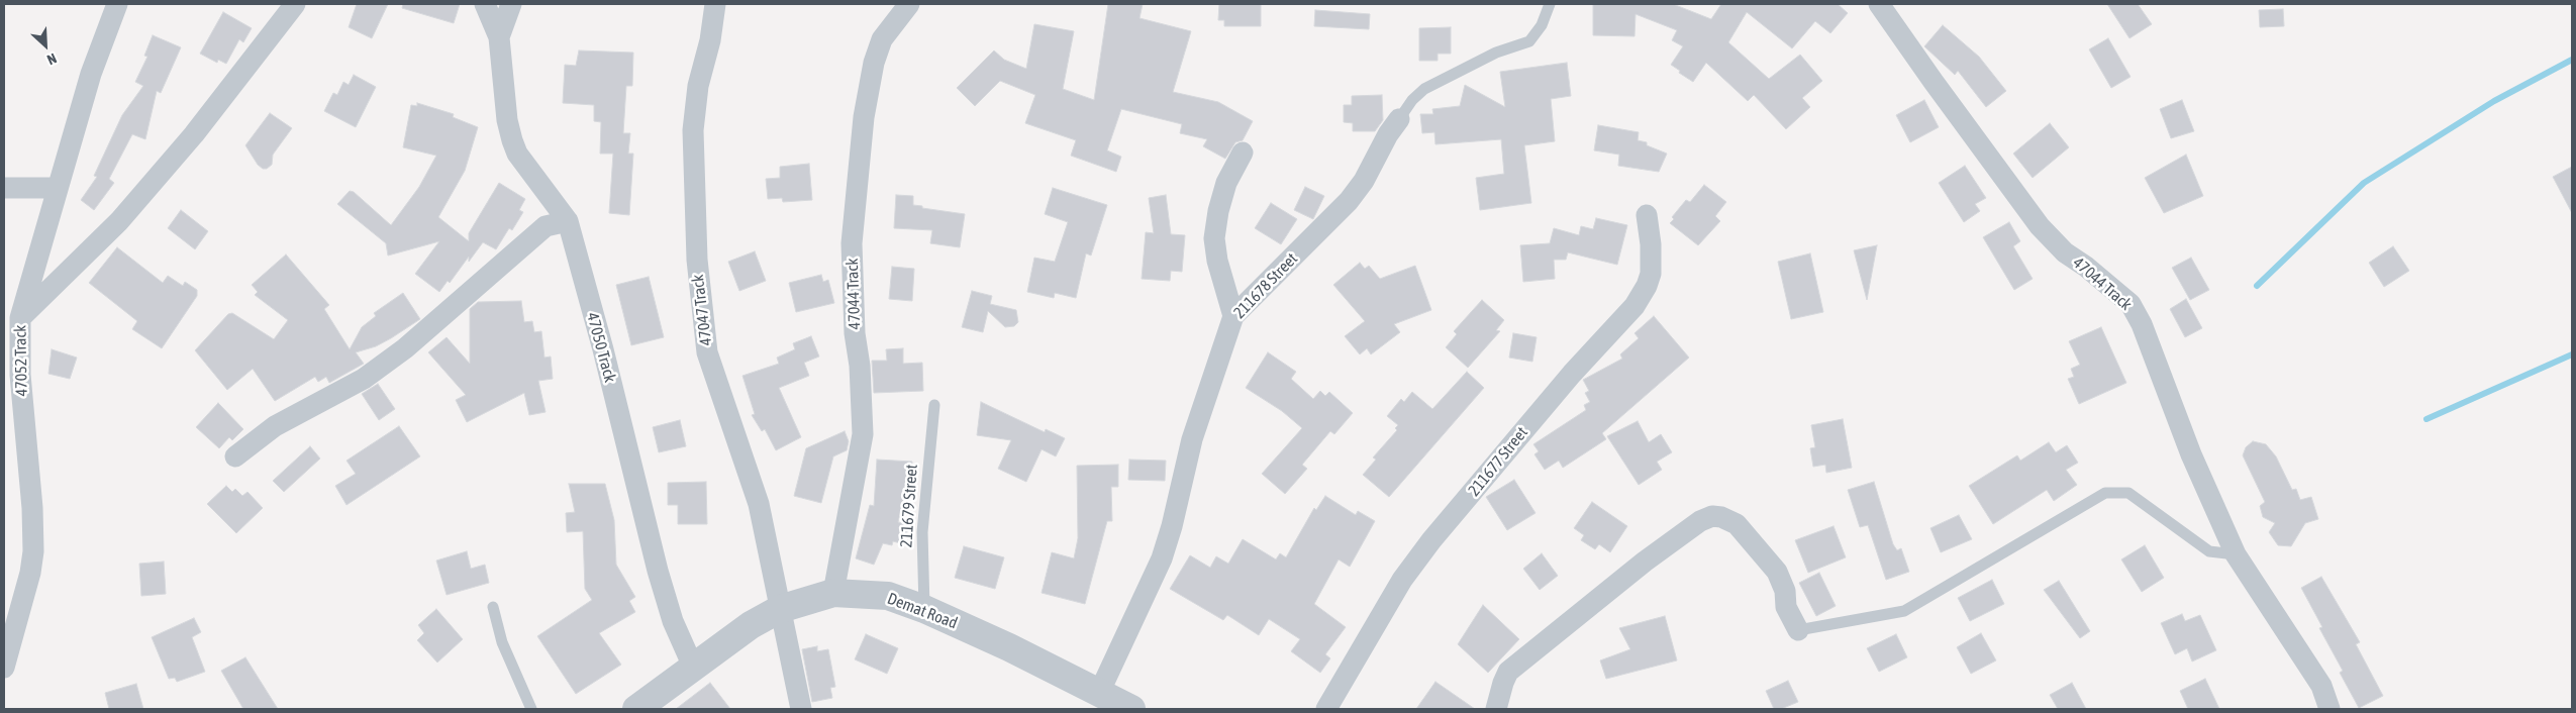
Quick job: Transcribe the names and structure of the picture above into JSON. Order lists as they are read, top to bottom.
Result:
{
  "streets": {
    "street": [
      "47044 Track",
      "211678 Street",
      "47047 Track",
      "47050 Track",
      "47052 Track",
      "211677 Street",
      "Demat Road"
    ],
    "lane": ["211679 Street"]
  },
  "crossings": [
    ["47044 Track", "Demat Road"],
    ["211678 Street", "Demat Road"],
    ["47047 Track", "Demat Road"],
    ["47050 Track", "Demat Road"],
    ["211679 Street", "Demat Road"]
  ],
  "north": "bottom right"
}
